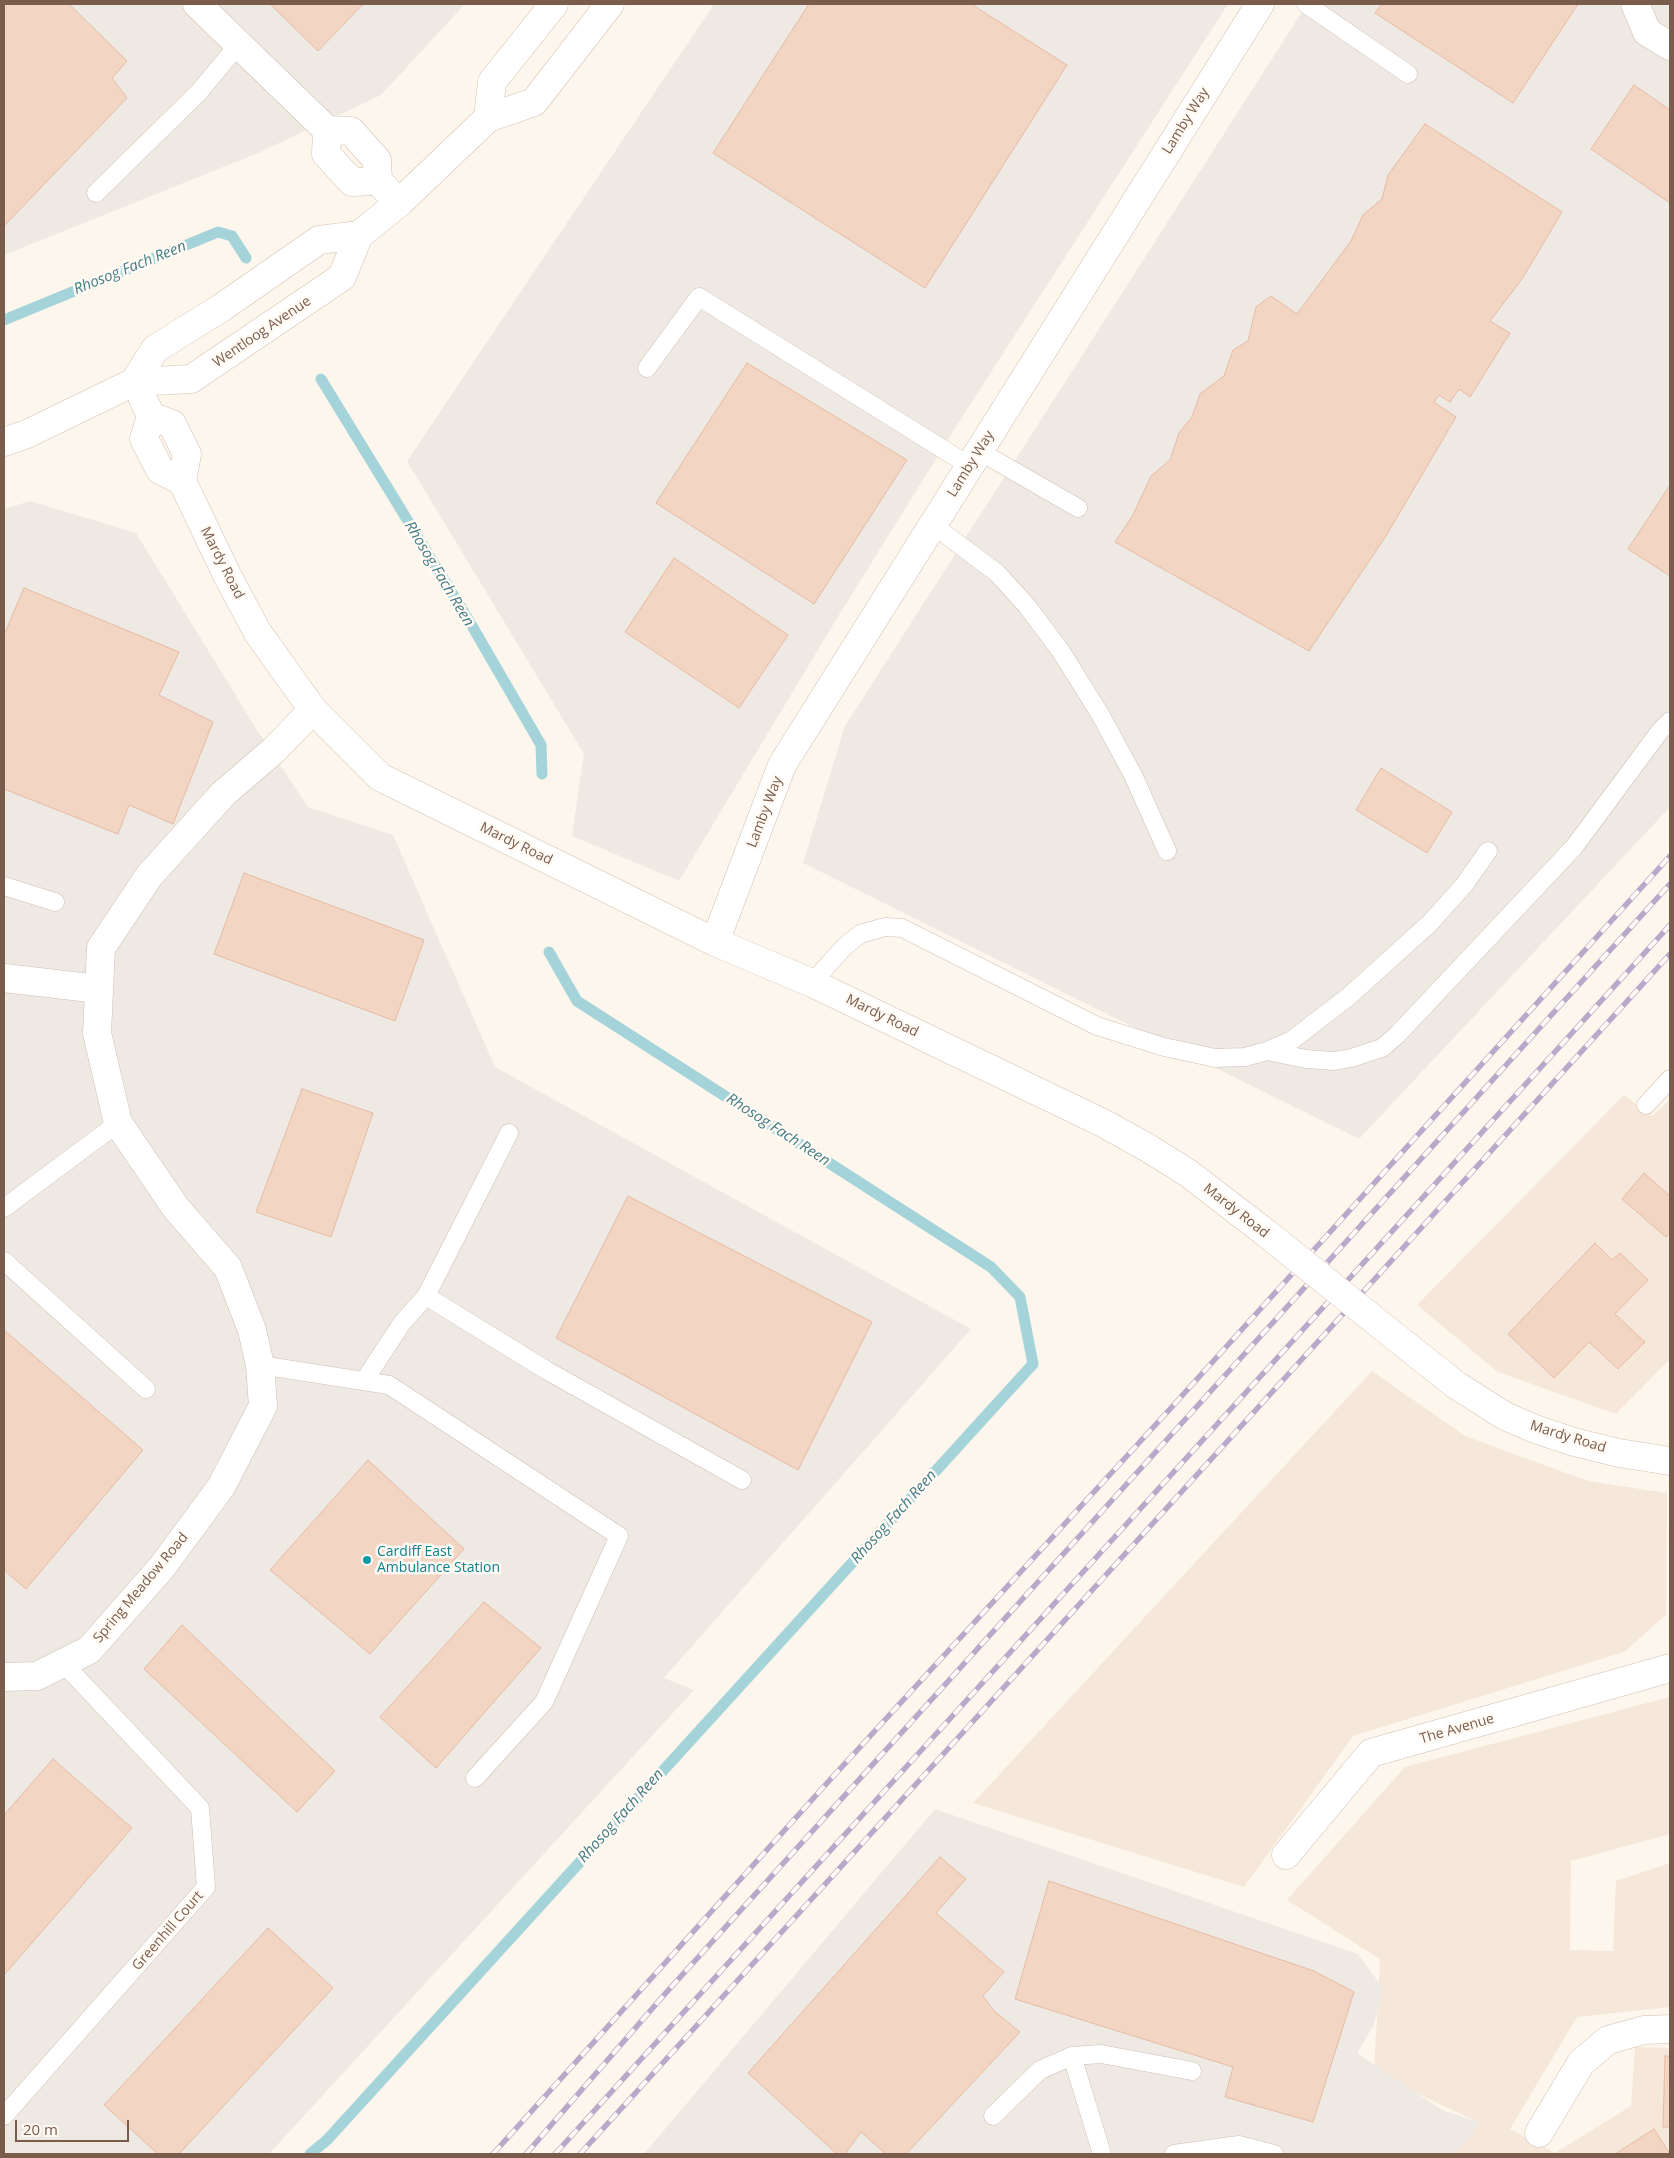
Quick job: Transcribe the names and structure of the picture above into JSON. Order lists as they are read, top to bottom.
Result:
{
  "streets": {
    "street": [
      "Lamby Way",
      "Wentloog Avenue",
      "Mardy Road",
      "Spring Meadow Road",
      "The Avenue"
    ],
    "lane": ["Greenhill Court"]
  },
  "crossings": [
    ["Lamby Way", "Mardy Road"],
    ["Wentloog Avenue", "Mardy Road"],
    ["Mardy Road", "Spring Meadow Road"],
    ["Spring Meadow Road", "Greenhill Court"]
  ],
  "water": ["Rhosog Fach Reen"],
  "places": ["Cardiff East Ambulance Station"],
  "scale_bar": "20 m"
}
